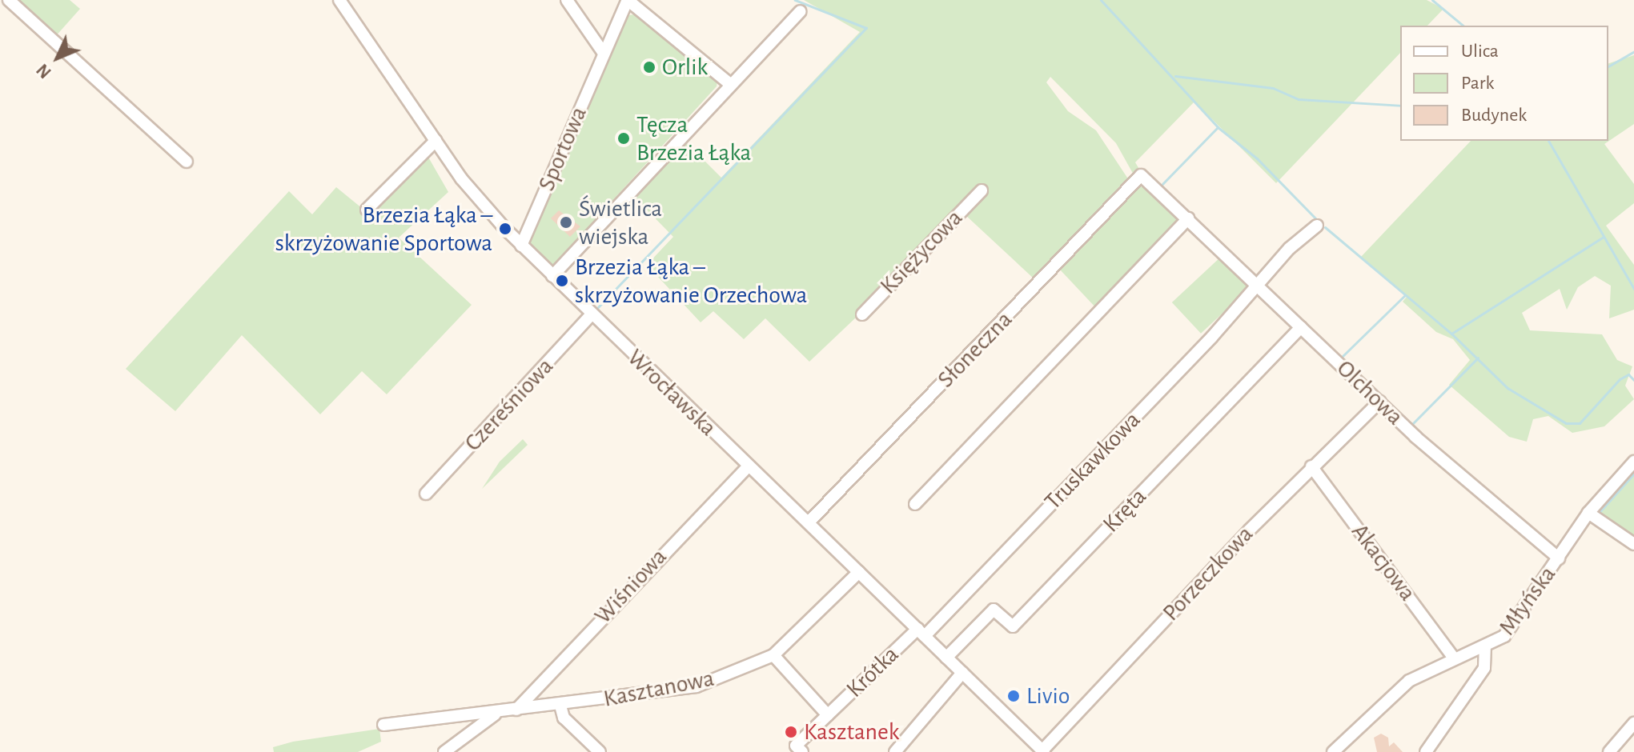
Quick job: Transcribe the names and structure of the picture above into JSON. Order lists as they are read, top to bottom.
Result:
{
  "streets": {
    "street": [
      "Sportowa",
      "Księżycowa",
      "Słoneczna",
      "Wrocławska",
      "Olchowa",
      "Czereśniowa",
      "Truskawkowa",
      "Kręta",
      "Akacjowa",
      "Porzeczkowa",
      "Wiśniowa",
      "Młyńska",
      "Krótka",
      "Kasztanowa"
    ]
  },
  "crossings": [
    ["Sportowa", "Wrocławska"],
    ["Słoneczna", "Wrocławska"],
    ["Słoneczna", "Olchowa"],
    ["Wrocławska", "Czereśniowa"],
    ["Wrocławska", "Truskawkowa"],
    ["Wrocławska", "Kręta"],
    ["Wrocławska", "Porzeczkowa"],
    ["Wrocławska", "Wiśniowa"],
    ["Wrocławska", "Krótka"],
    ["Wrocławska", "Kasztanowa"],
    ["Olchowa", "Truskawkowa"],
    ["Olchowa", "Kręta"],
    ["Olchowa", "Porzeczkowa"],
    ["Olchowa", "Młyńska"],
    ["Truskawkowa", "Krótka"],
    ["Akacjowa", "Porzeczkowa"],
    ["Akacjowa", "Młyńska"],
    ["Wiśniowa", "Kasztanowa"],
    ["Krótka", "Kasztanowa"]
  ],
  "places": [
    "Orlik",
    "Tęcza Brzezia Łąka",
    "Świetlica wiejska",
    "Brzezia Łąka – skrzyżowanie Sportowa",
    "Brzezia Łąka – skrzyżowanie Orzechowa",
    "Livio",
    "Kasztanek"
  ],
  "legend": ["Ulica", "Park", "Budynek"],
  "north": "bottom left"
}
